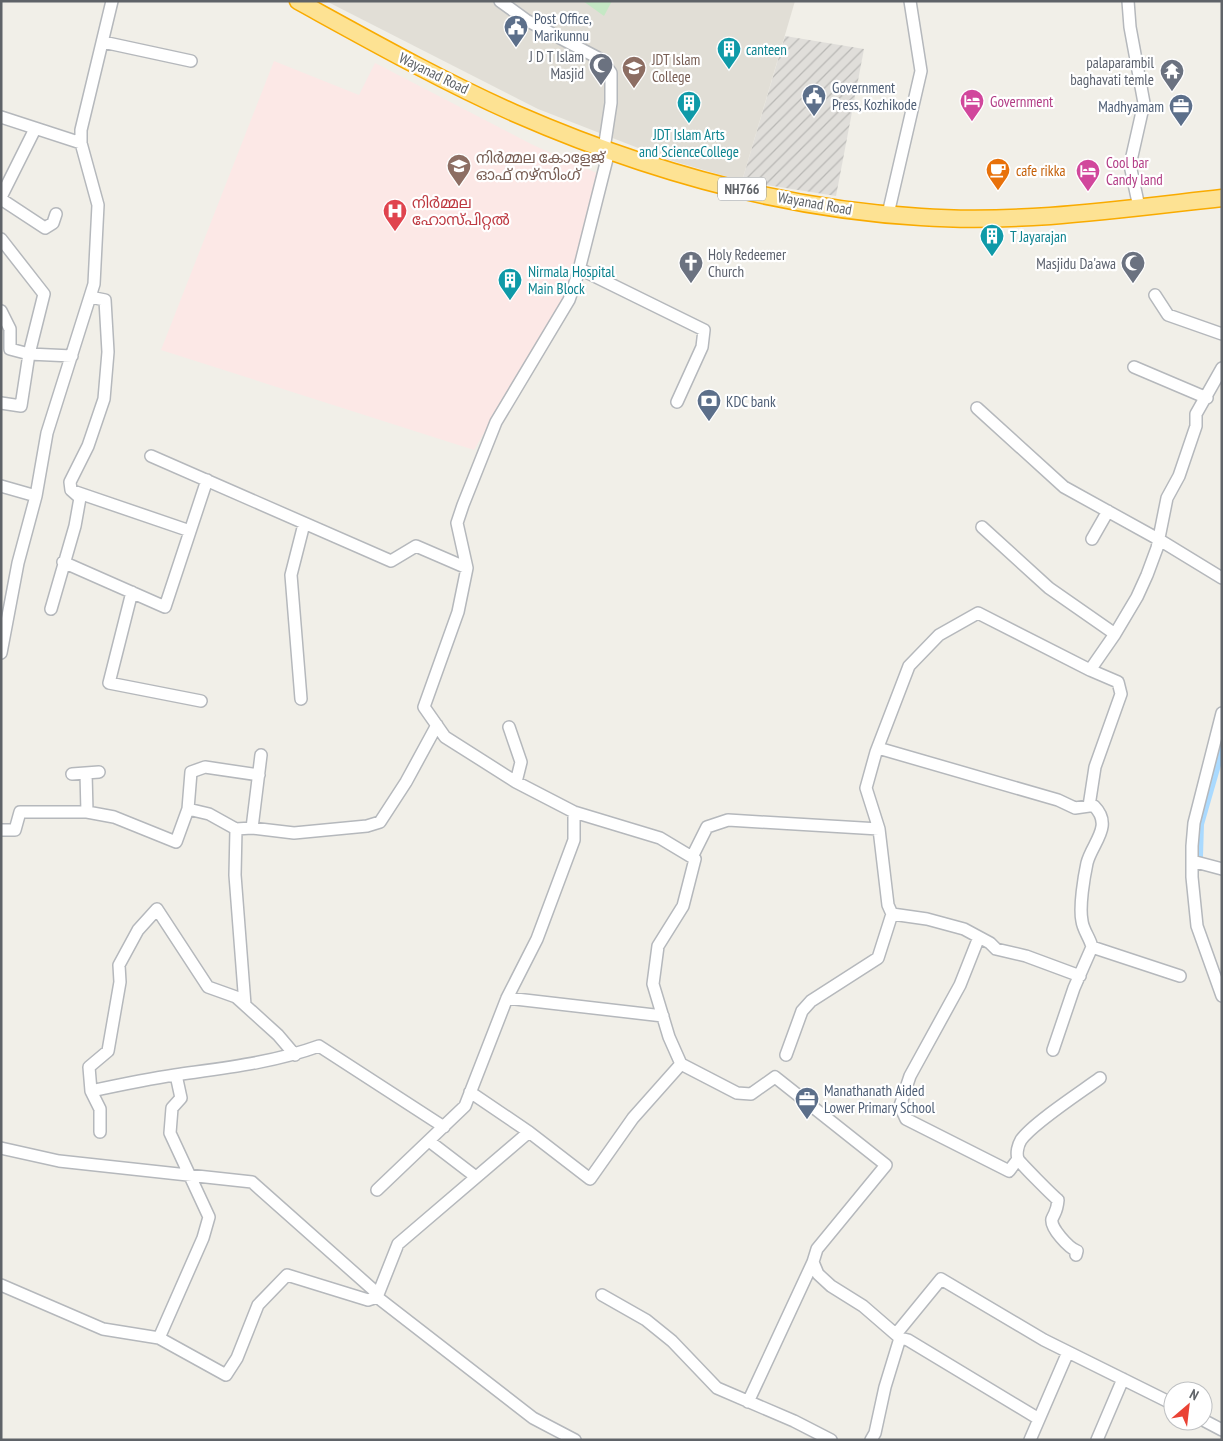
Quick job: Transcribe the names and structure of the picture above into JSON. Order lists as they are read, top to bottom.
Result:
{
  "streets": {
    "highway": ["Wayanad Road", "NH766"]
  },
  "places": {
    "public building": ["Post Office, Marikunnu", "Government Press, Kozhikode"],
    "building": [
      "canteen",
      "JDT Islam Arts and ScienceCollege",
      "T Jayarajan",
      "Nirmala Hospital Main Block"
    ],
    "mosque": ["J D T Islam Masjid", "Masjidu Da'awa"],
    "school or university": ["JDT Islam College", "നിർമ്മല കോളേജ് ഓഫ് നഴ്സിംഗ്"],
    "temple": ["palaparambil baghavati temle"],
    "hotel": ["Government", "Cool bar Candy land"],
    "office": ["Madhyamam", "Manathanath Aided Lower Primary School"],
    "cafe": ["cafe rikka"],
    "hospital": ["നിർമ്മല ഹോസ്പിറ്റൽ"],
    "church": ["Holy Redeemer Church"],
    "bank": ["KDC bank"]
  },
  "north": "top right"
}
